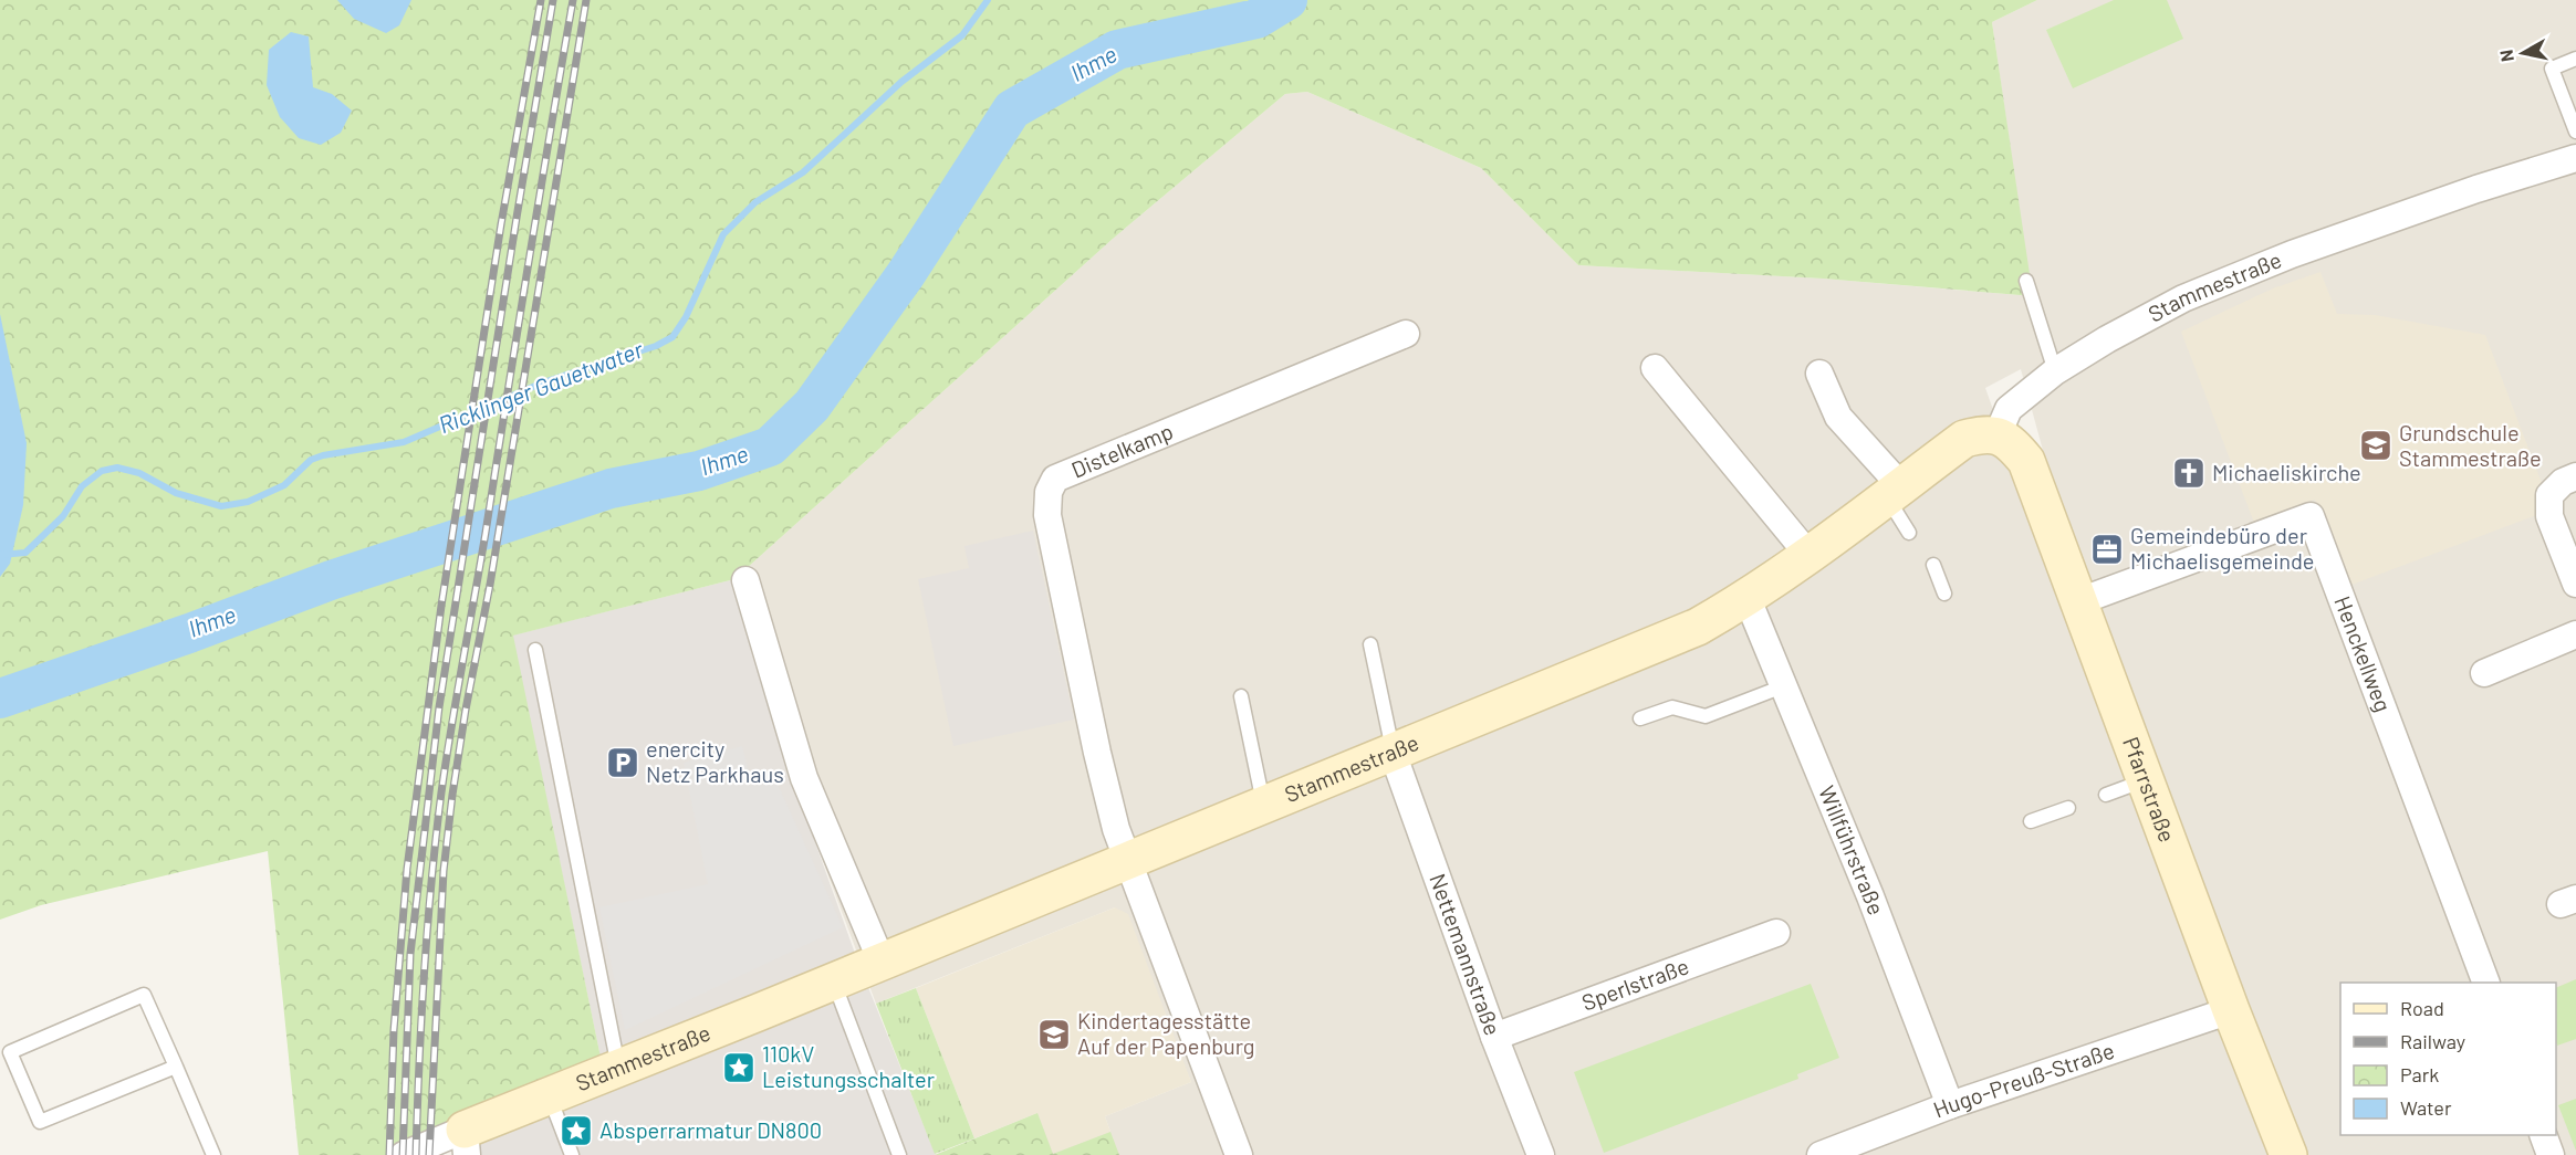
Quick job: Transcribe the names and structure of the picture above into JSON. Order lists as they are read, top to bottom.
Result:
{
  "streets": {
    "street": [
      "Stammestraße",
      "Distelkamp",
      "Henckellweg",
      "Pfarrstraße",
      "Willführstraße",
      "Nettemannstraße",
      "Sperlstraße",
      "Hugo-Preuß-Straße"
    ]
  },
  "crossings": [
    ["Stammestraße", "Distelkamp"],
    ["Stammestraße", "Pfarrstraße"],
    ["Stammestraße", "Willführstraße"],
    ["Stammestraße", "Nettemannstraße"],
    ["Henckellweg", "Pfarrstraße"],
    ["Pfarrstraße", "Hugo-Preuß-Straße"],
    ["Willführstraße", "Hugo-Preuß-Straße"],
    ["Nettemannstraße", "Sperlstraße"]
  ],
  "water": ["Ihme", "Ricklinger Gauetwater"],
  "places": {
    "school or university": ["Grundschule Stammestraße", "Kindertagesstätte Auf der Papenburg"],
    "church": ["Michaeliskirche"],
    "office": ["Gemeindebüro der Michaelisgemeinde"],
    "parking": ["enercity Netz Parkhaus"],
    "place": ["110kV Leistungsschalter", "Absperrarmatur DN800"]
  },
  "legend": [
    "Road",
    "Railway",
    "Park",
    "Water"
  ],
  "north": "left"
}
